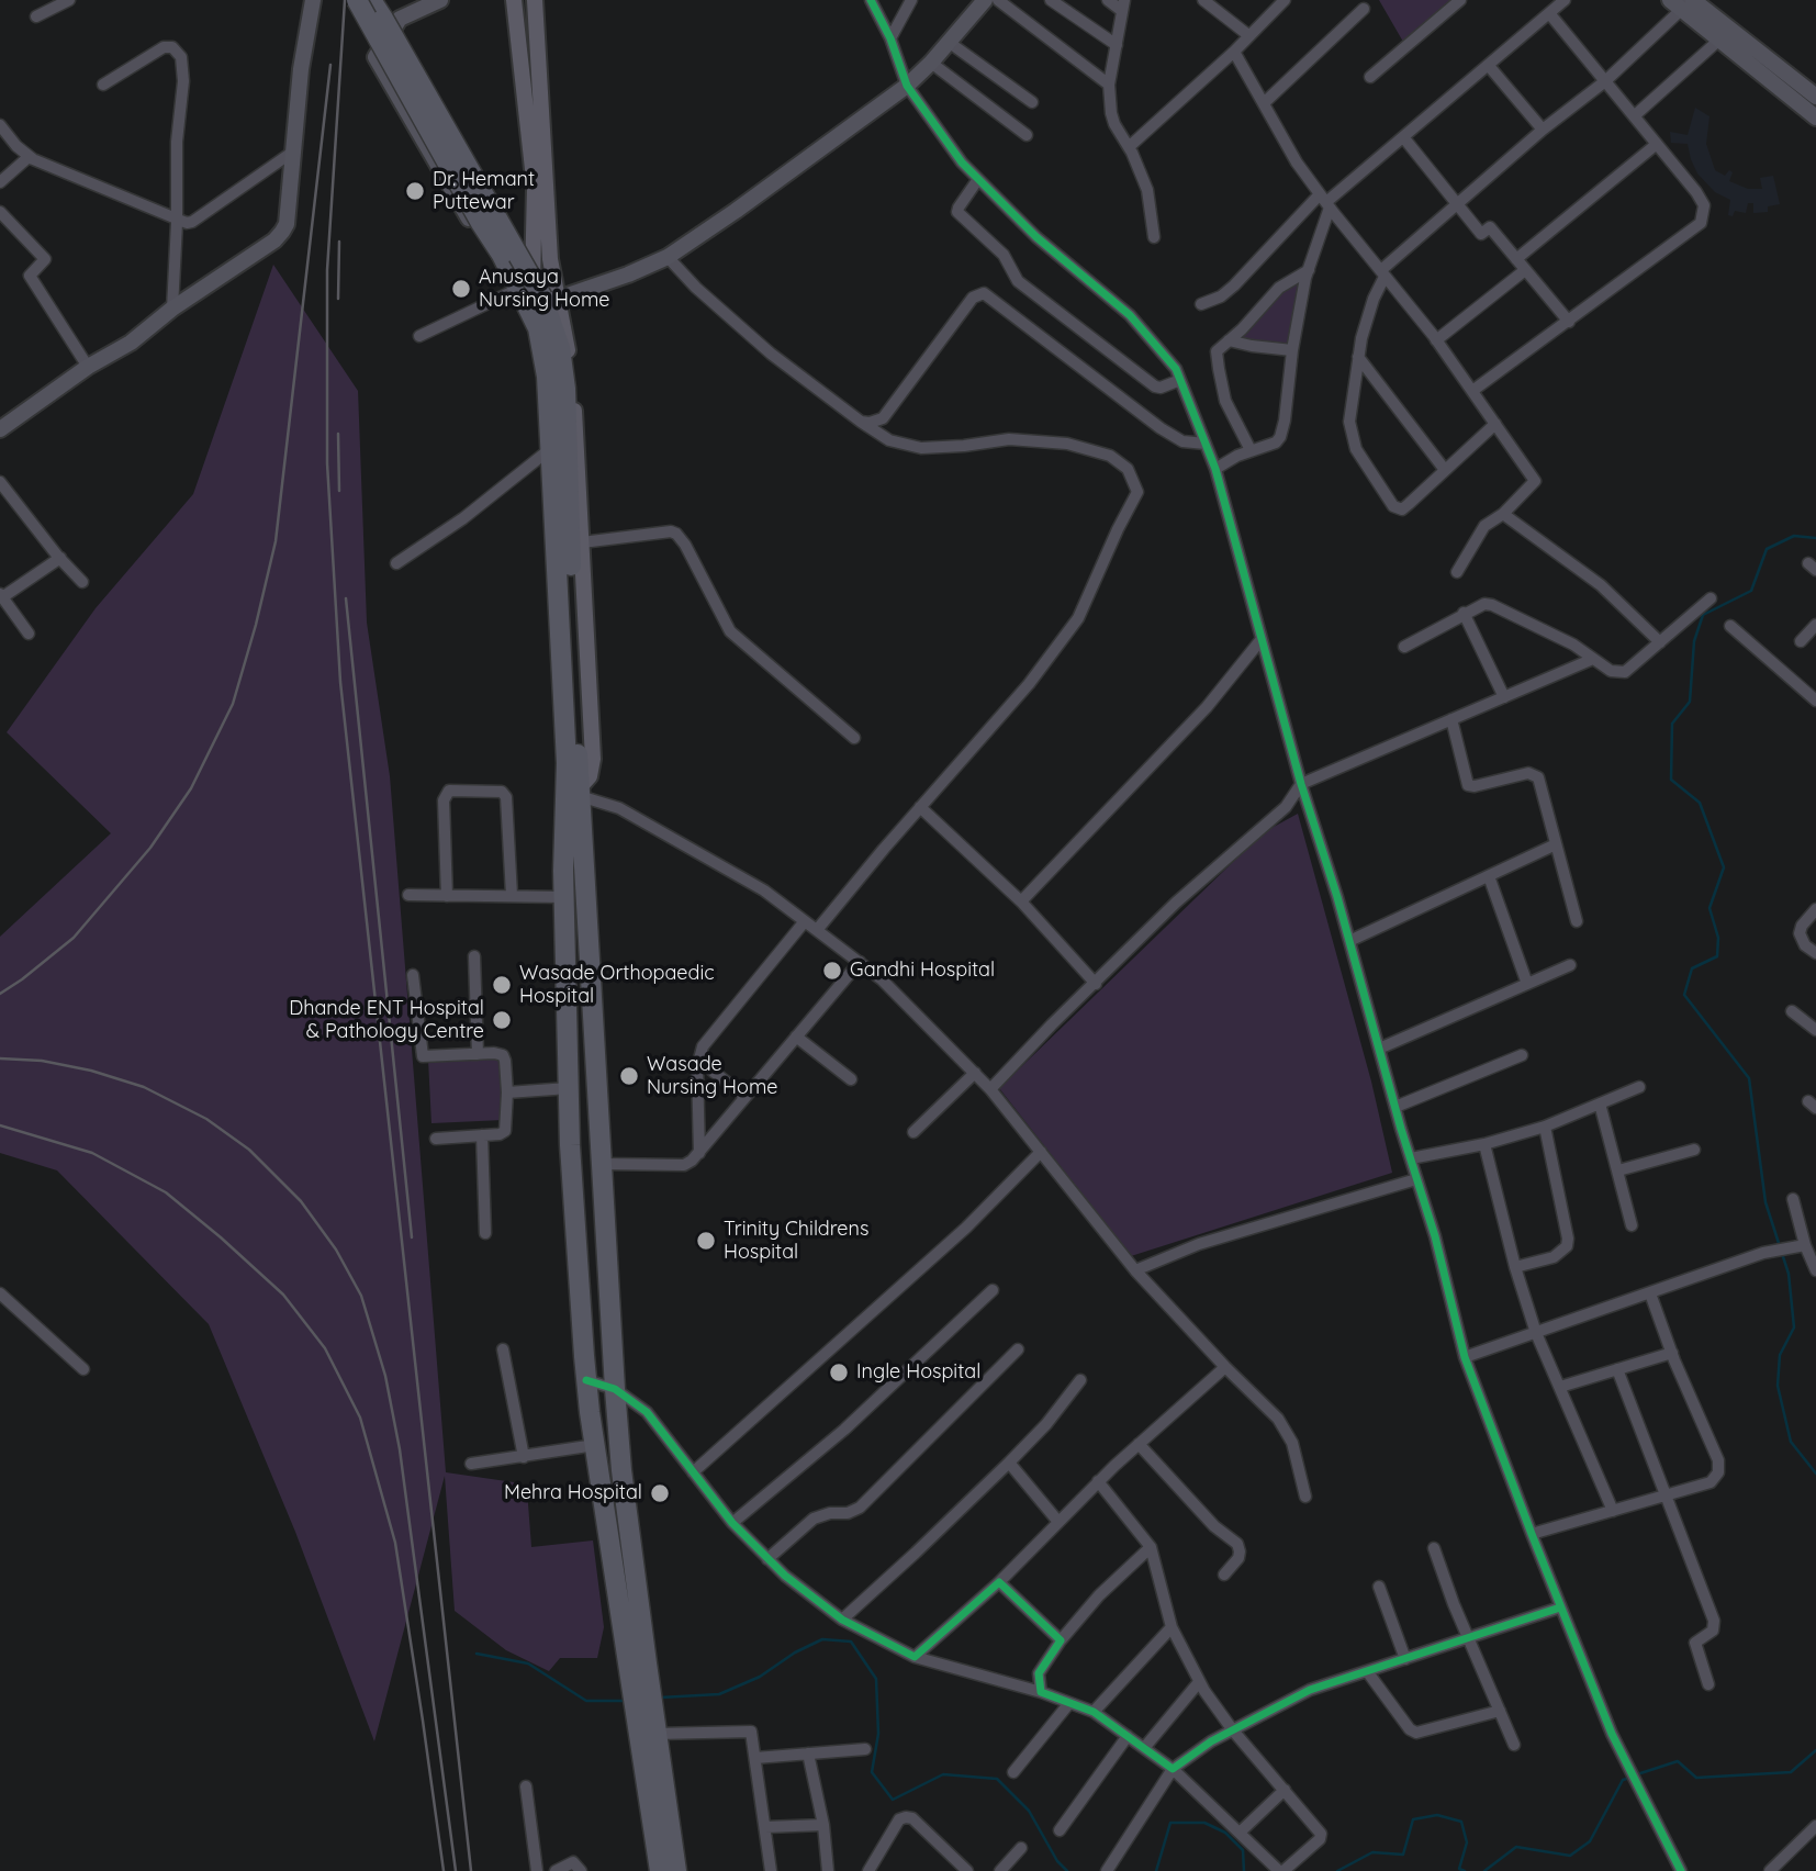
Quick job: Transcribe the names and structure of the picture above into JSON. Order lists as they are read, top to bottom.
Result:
{
  "places": [
    "Dr. Hemant Puttewar",
    "Anusaya Nursing Home",
    "Gandhi Hospital",
    "Wasade Orthopaedic Hospital",
    "Dhande ENT Hospital & Pathology Centre",
    "Wasade Nursing Home",
    "Trinity Childrens Hospital",
    "Ingle Hospital",
    "Mehra Hospital"
  ]
}
